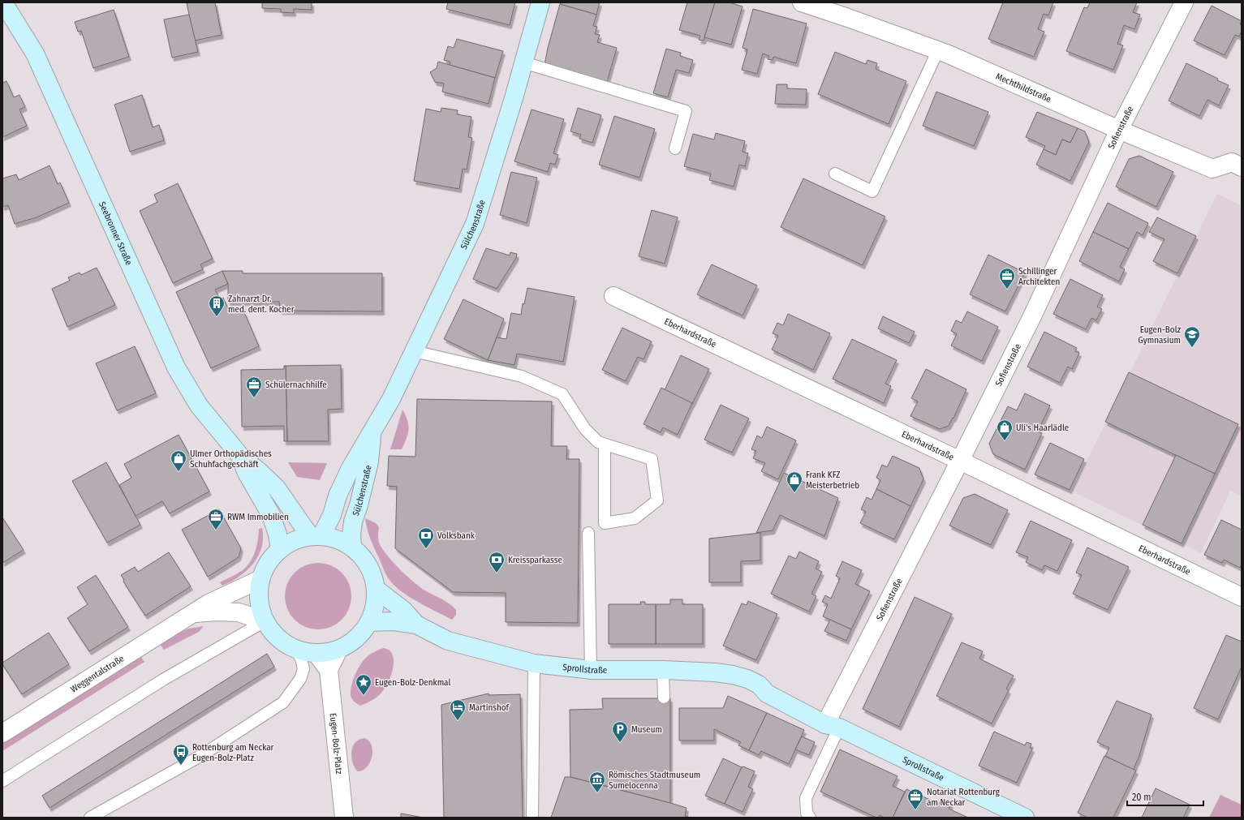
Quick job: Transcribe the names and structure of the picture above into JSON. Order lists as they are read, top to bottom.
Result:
{
  "streets": {
    "main road": ["Sülchenstraße", "Seebronner Straße", "Sprollstraße"],
    "street": [
      "Mechthildstraße",
      "Sofienstraße",
      "Eberhardstraße",
      "Weggentalstraße",
      "Eugen-Bolz-Platz"
    ]
  },
  "crossings": [
    ["Mechthildstraße", "Sofienstraße"],
    ["Sofienstraße", "Eberhardstraße"],
    ["Sofienstraße", "Sprollstraße"],
    ["Sülchenstraße", "Seebronner Straße"]
  ],
  "places": {
    "office": [
      "Schillinger Architekten",
      "Schülernachhilfe",
      "RWM Immobilien",
      "Notariat Rottenburg am Neckar"
    ],
    "building": ["Zahnarzt Dr. med. dent. Kocher"],
    "school or university": ["Eugen-Bolz Gymnasium"],
    "shop": ["Uli's Haarlädle", "Ulmer Orthopädisches Schuhfachgeschäft", "Frank KFZ Meisterbetrieb"],
    "bank": ["Volksbank", "Kreissparkasse"],
    "place": ["Eugen-Bolz-Denkmal"],
    "hotel": ["Martinshof"],
    "parking": ["Museum"],
    "bus stop": ["Rottenburg am Neckar Eugen-Bolz-Platz"],
    "museum": ["Römisches Stadtmuseum Sumelocenna"]
  },
  "scale_bar": "20 m"
}
